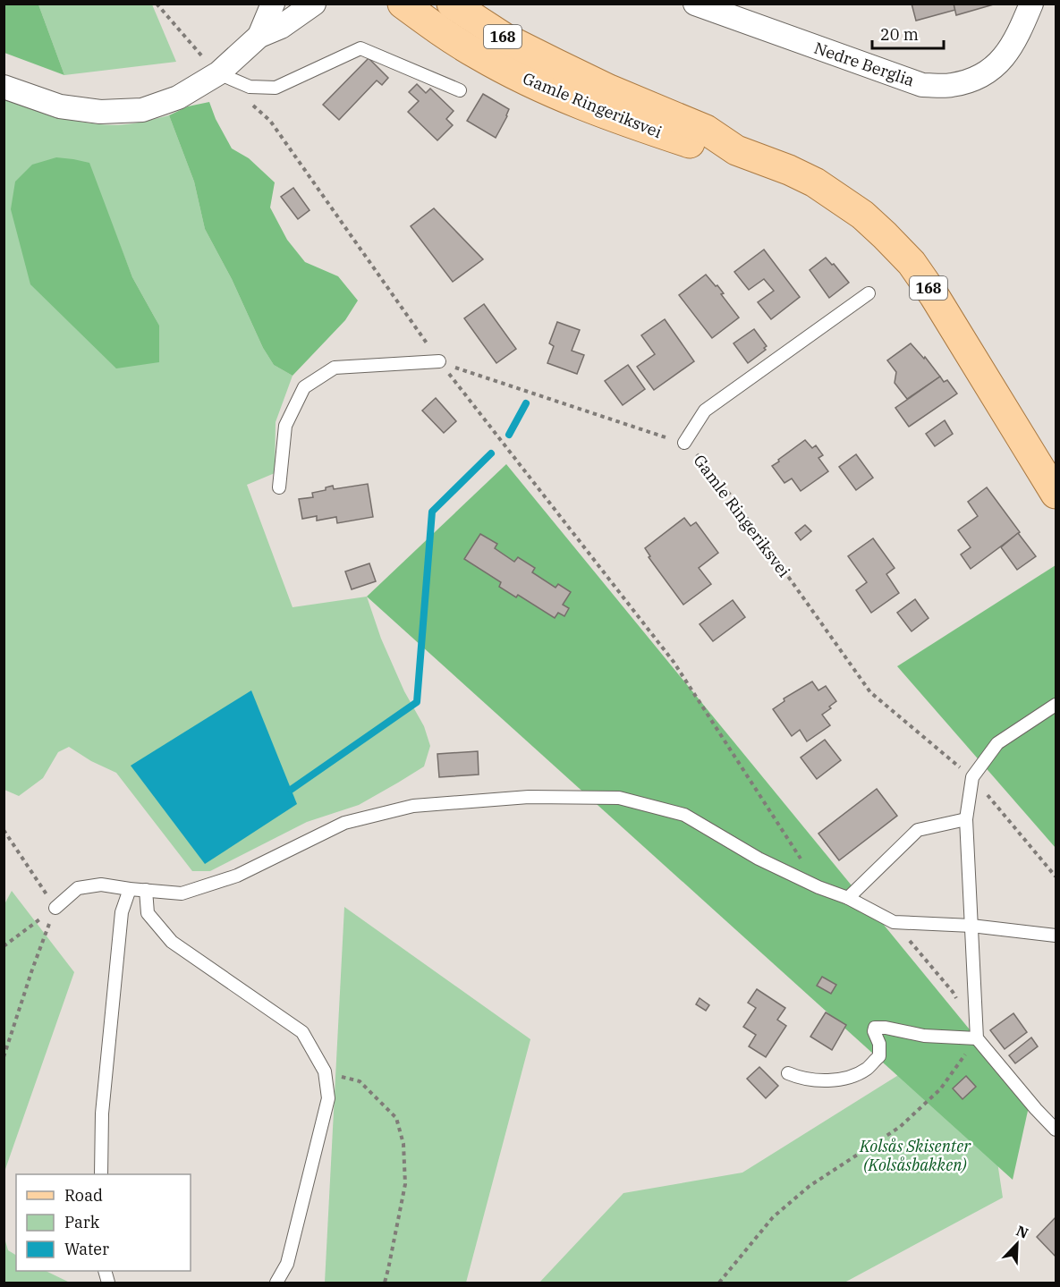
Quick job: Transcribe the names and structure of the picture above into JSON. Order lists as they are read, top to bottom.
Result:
{
  "streets": {
    "main road": ["168", "Gamle Ringeriksvei"],
    "street": ["Nedre Berglia"]
  },
  "parks": ["Kolsås Skisenter (Kolsåsbakken)"],
  "legend": ["Road", "Park", "Water"],
  "scale_bar": "20 m",
  "north": "top right"
}
